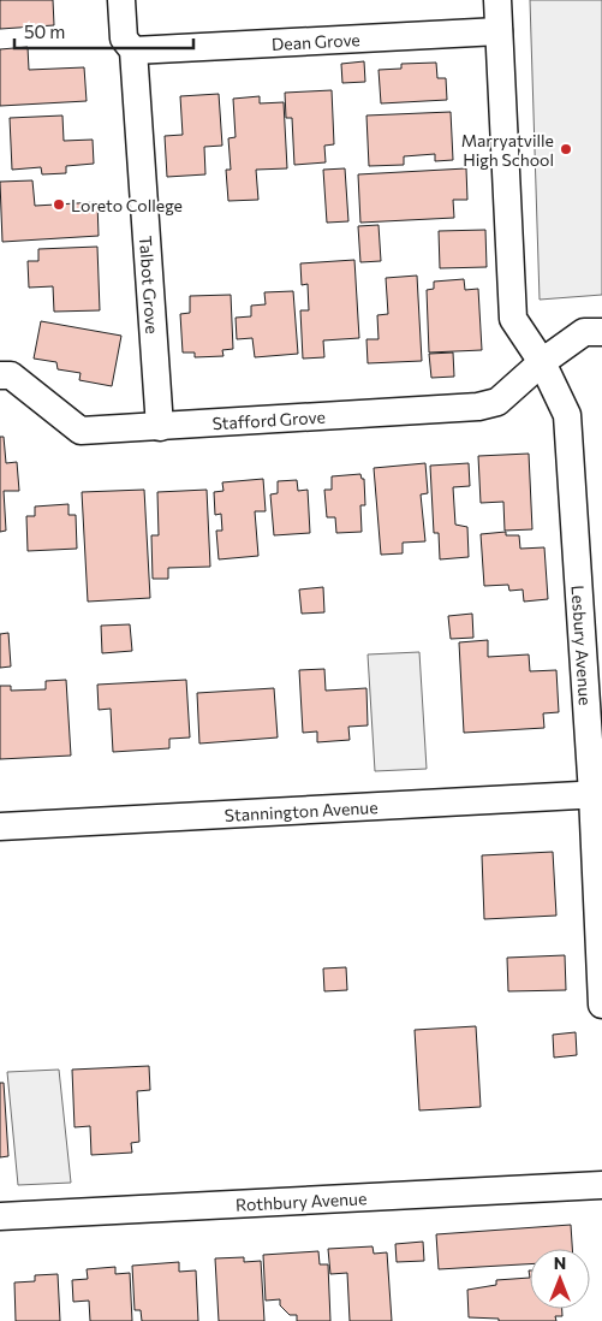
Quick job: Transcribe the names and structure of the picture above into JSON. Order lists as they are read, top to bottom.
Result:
{
  "streets": {
    "street": [
      "Dean Grove",
      "Talbot Grove",
      "Stafford Grove",
      "Lesbury Avenue",
      "Stannington Avenue",
      "Rothbury Avenue"
    ]
  },
  "crossings": [
    ["Dean Grove", "Talbot Grove"],
    ["Talbot Grove", "Stafford Grove"],
    ["Stafford Grove", "Lesbury Avenue"],
    ["Lesbury Avenue", "Stannington Avenue"]
  ],
  "places": ["Marryatville High School", "Loreto College"],
  "scale_bar": "50 m",
  "north": "top"
}
